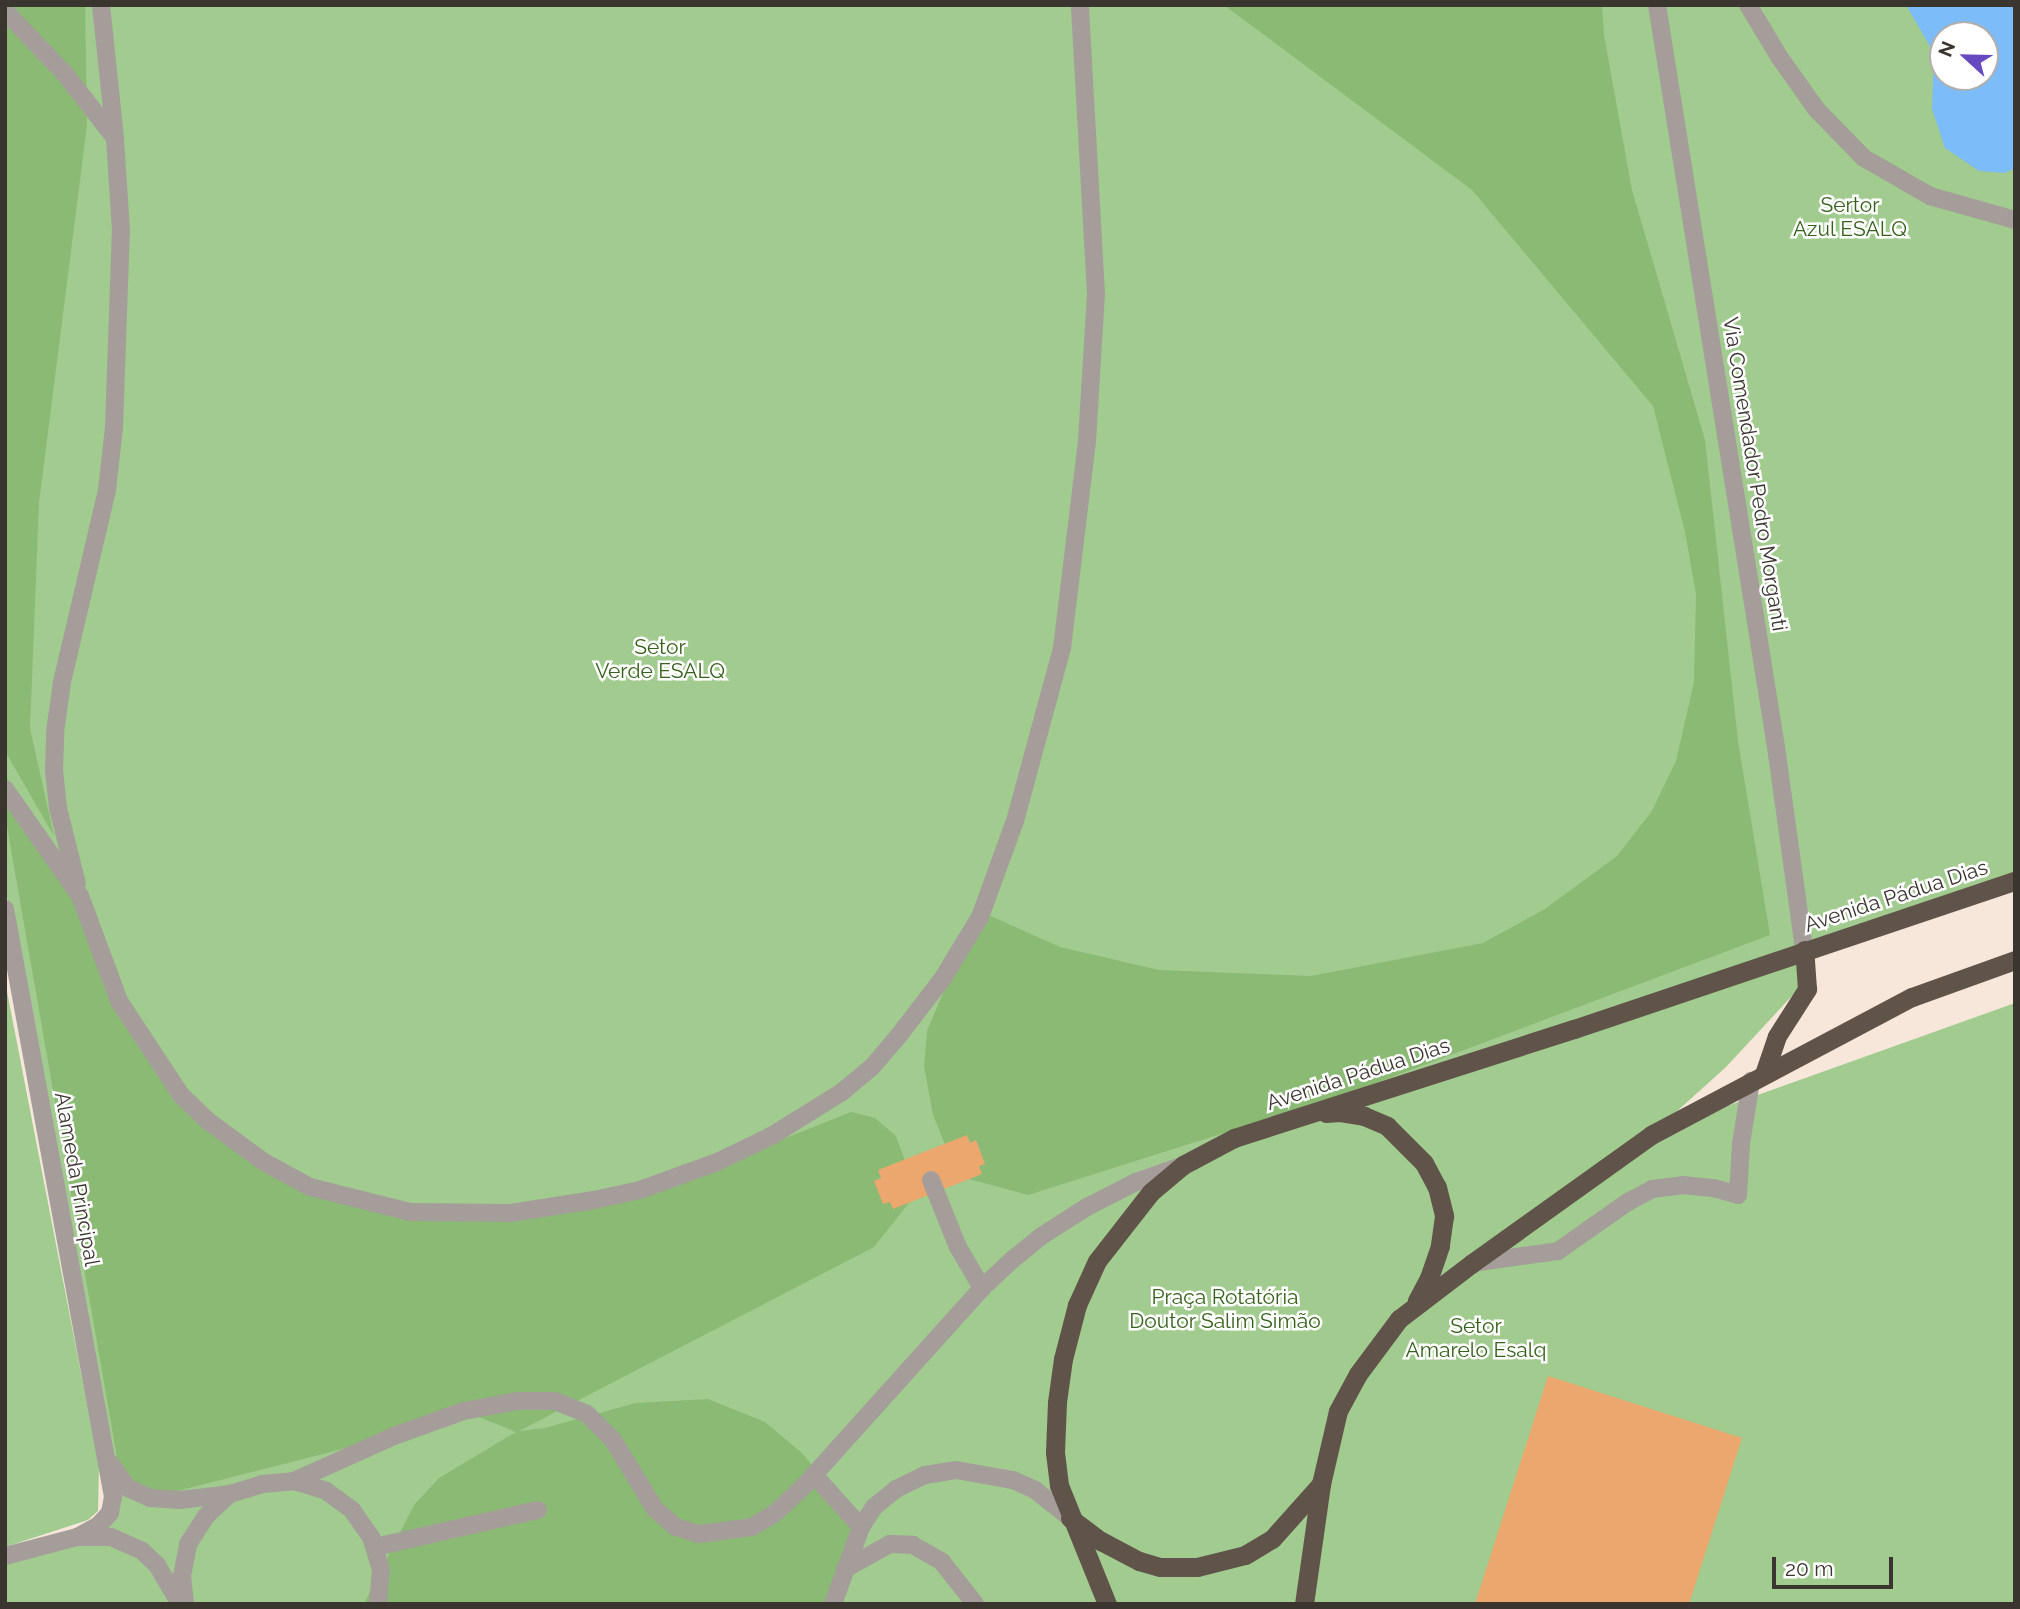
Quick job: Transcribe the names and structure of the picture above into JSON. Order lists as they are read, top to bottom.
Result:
{
  "streets": {
    "highway": ["Avenida Pádua Dias"],
    "street": ["Via Comendador Pedro Morganti", "Alameda Principal"]
  },
  "crossings": [
    ["Via Comendador Pedro Morganti", "Avenida Pádua Dias"]
  ],
  "parks": [
    "Sertor Azul ESALQ",
    "Setor Verde ESALQ",
    "Praça Rotatória Doutor Salim Simão",
    "Setor Amarelo Esalq"
  ],
  "scale_bar": "20 m",
  "north": "left"
}
